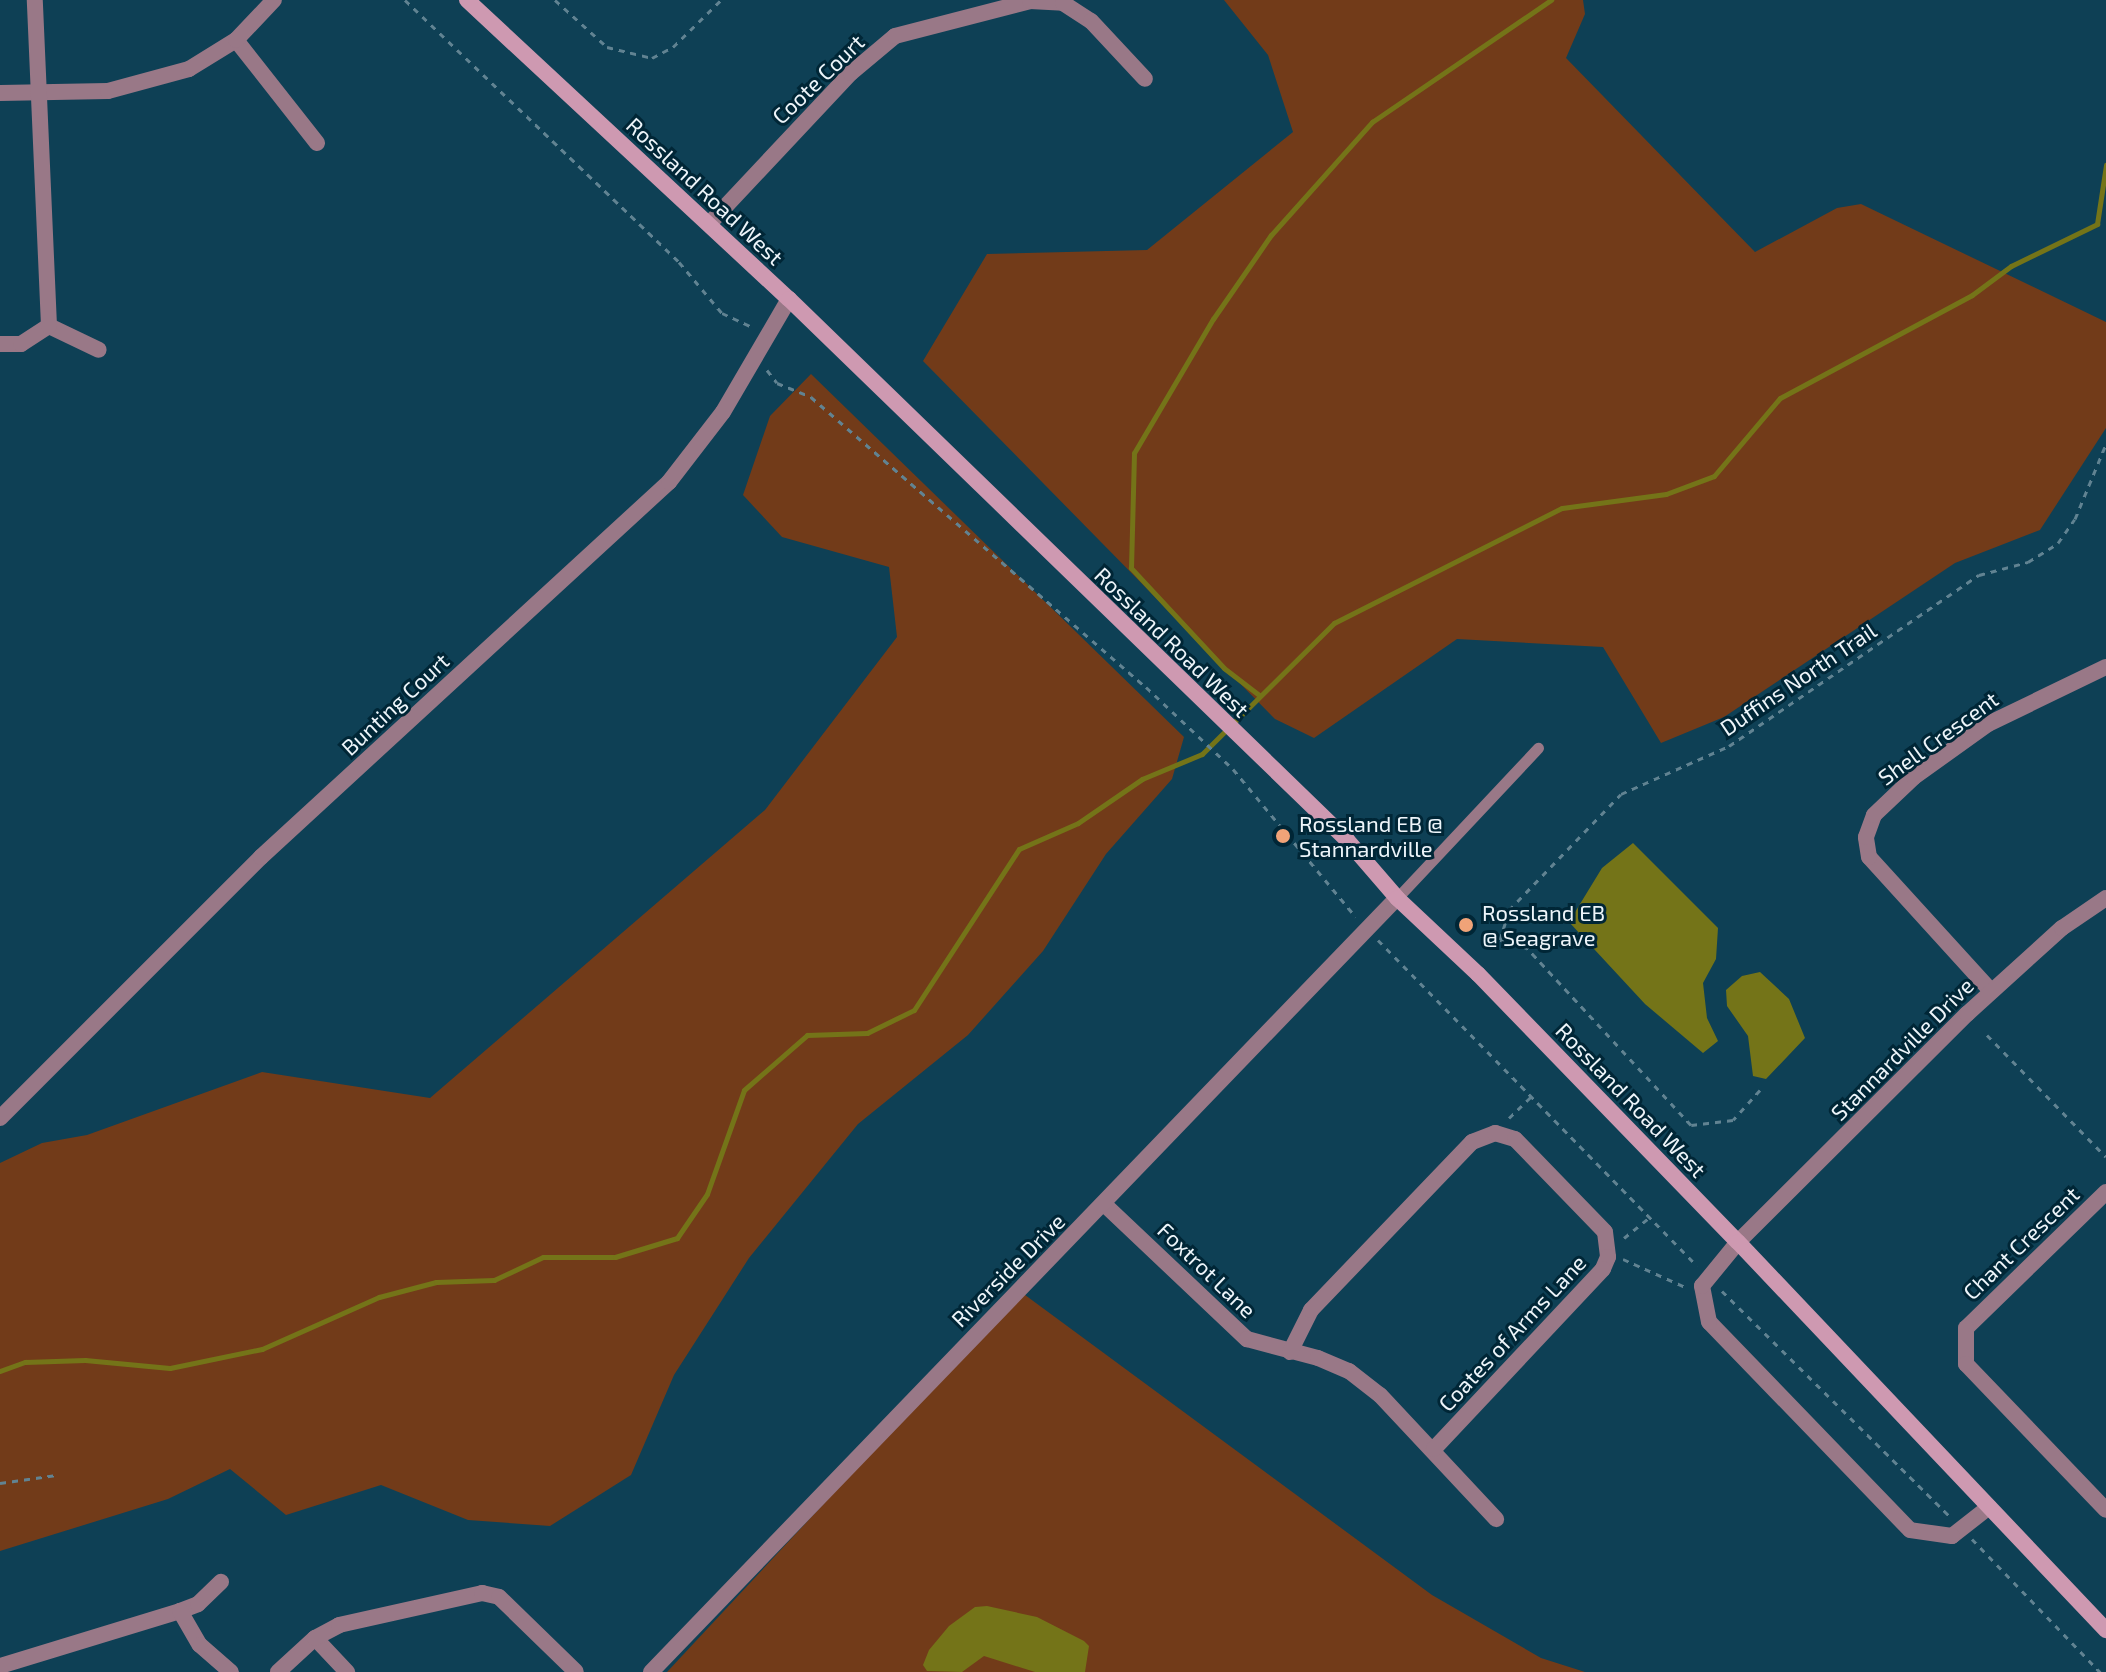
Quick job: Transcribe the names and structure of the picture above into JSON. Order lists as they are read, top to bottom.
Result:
{
  "streets": {
    "main road": ["Rossland Road West"],
    "street": [
      "Coote Court",
      "Bunting Court",
      "Shell Crescent",
      "Stannardville Drive",
      "Chant Crescent",
      "Riverside Drive",
      "Foxtrot Lane",
      "Coates of Arms Lane"
    ],
    "path": ["Duffins North Trail"]
  },
  "crossings": [
    ["Coote Court", "Rossland Road West"],
    ["Rossland Road West", "Bunting Court"],
    ["Rossland Road West", "Stannardville Drive"],
    ["Rossland Road West", "Riverside Drive"],
    ["Shell Crescent", "Stannardville Drive"],
    ["Riverside Drive", "Foxtrot Lane"]
  ],
  "places": ["Rossland EB @ Stannardville", "Rossland EB @ Seagrave"]
}
